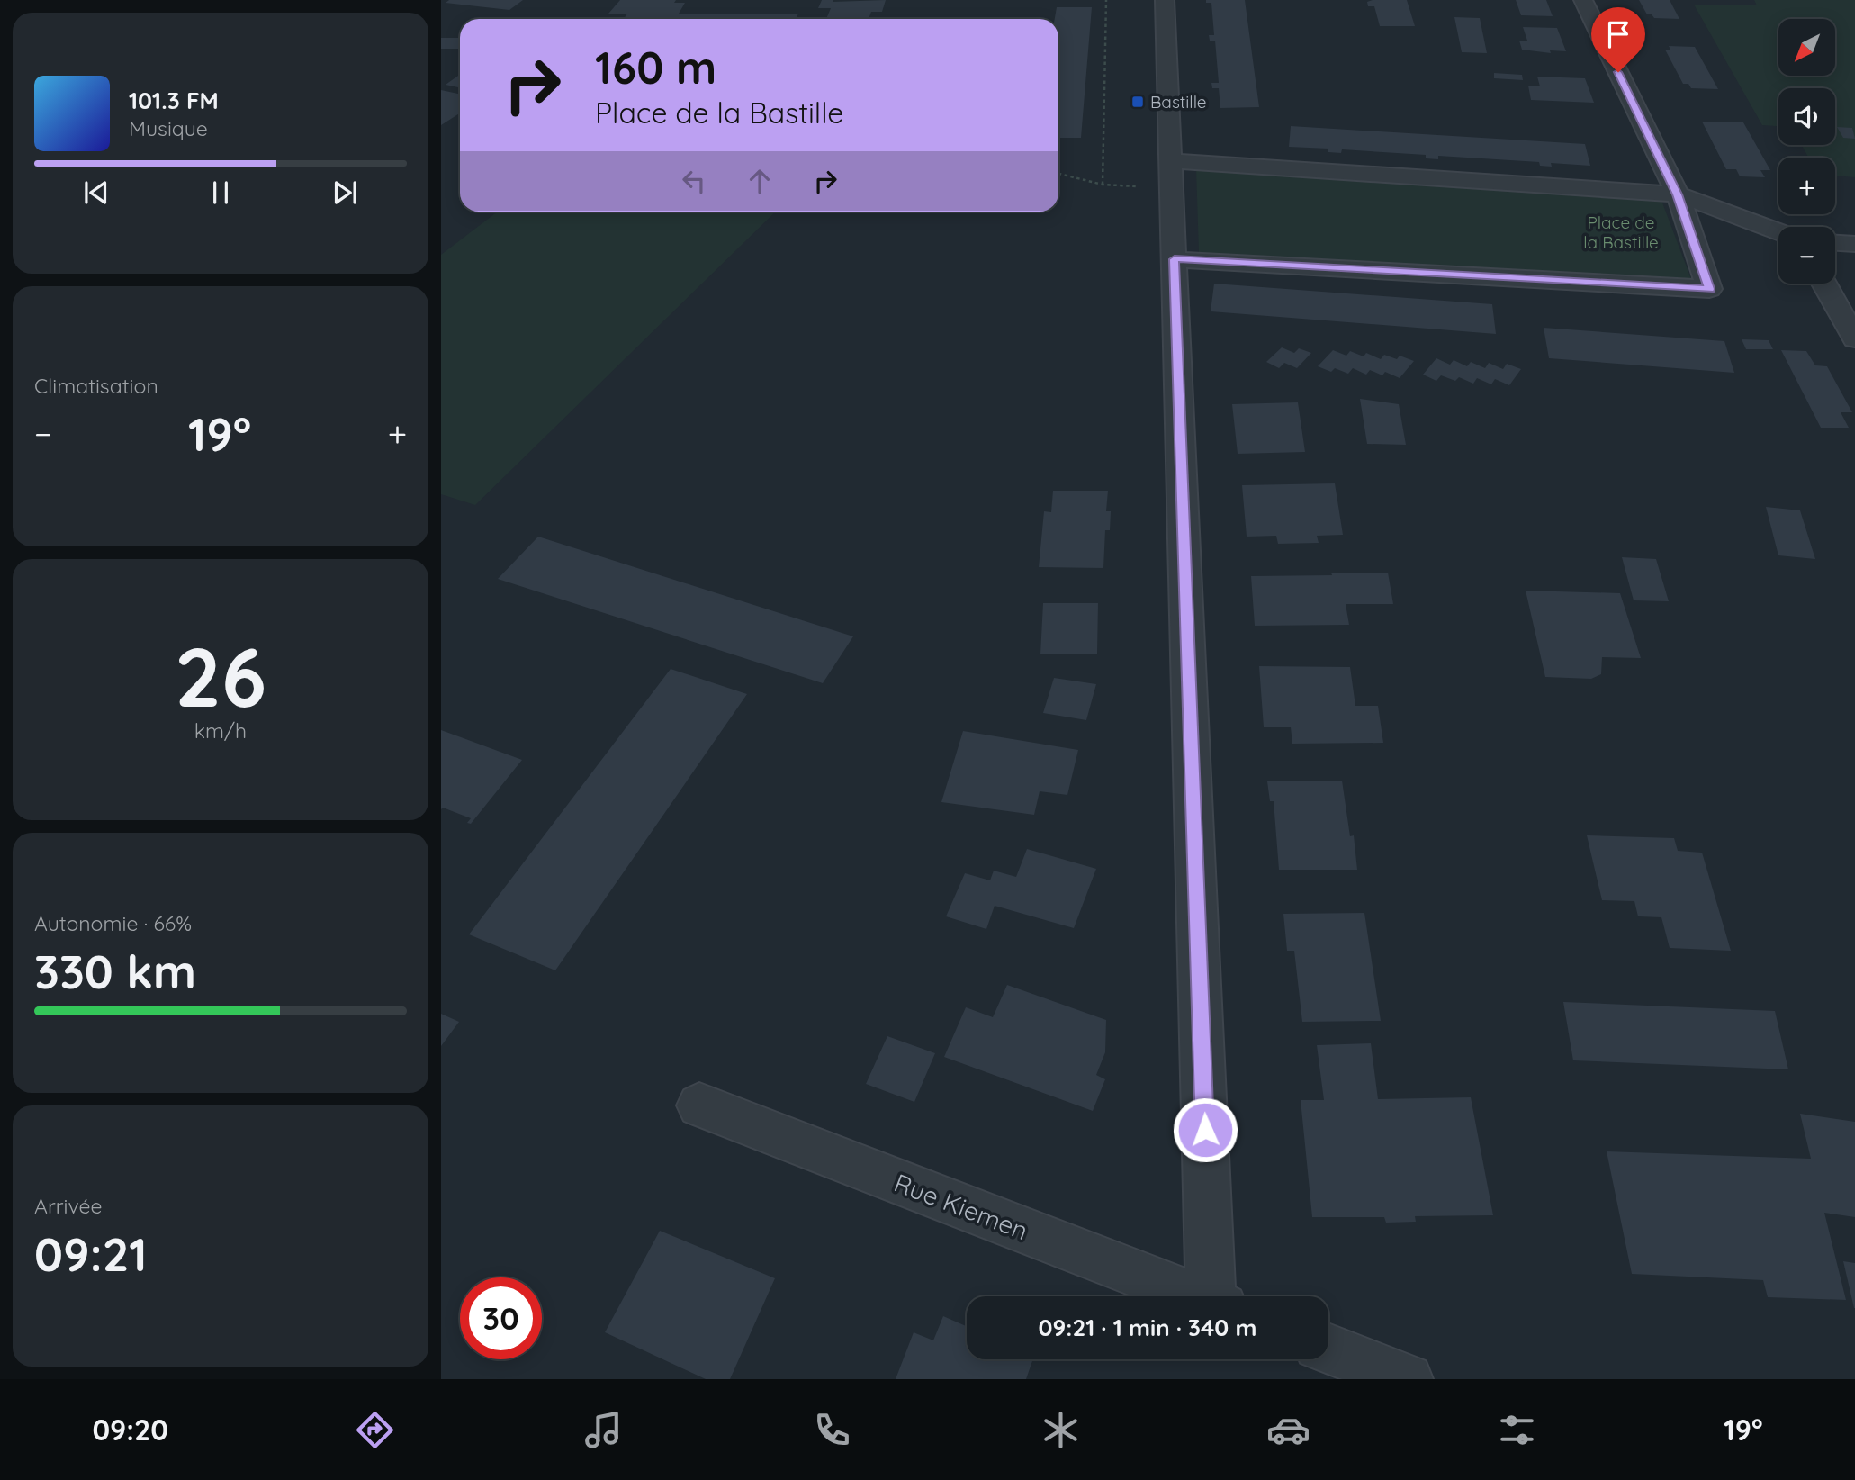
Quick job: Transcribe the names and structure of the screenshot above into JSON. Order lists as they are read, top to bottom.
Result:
{
  "streets": {
    "street": ["Rue Kiemen"]
  },
  "parks": ["Place de la Bastille"],
  "places": {
    "transit": ["Bastille"]
  },
  "north": "bottom left",
  "page": {
    "map_buttons": ["+", "−"],
    "turn": ["160 m", "Place de la Bastille"],
    "song": ["101.3 FM", "Musique"],
    "tile": [
      "Climatisation",
      ["26", "km/h"],
      ["Autonomie · 66%", "330 km"],
      ["Arrivée", "09:21"]
    ],
    "heat": ["−", "19°", "+"],
    "limit": "30",
    "trip": "09:21 · 1 min · 340 m",
    "tabs": ["09:20", "19°"]
  }
}
